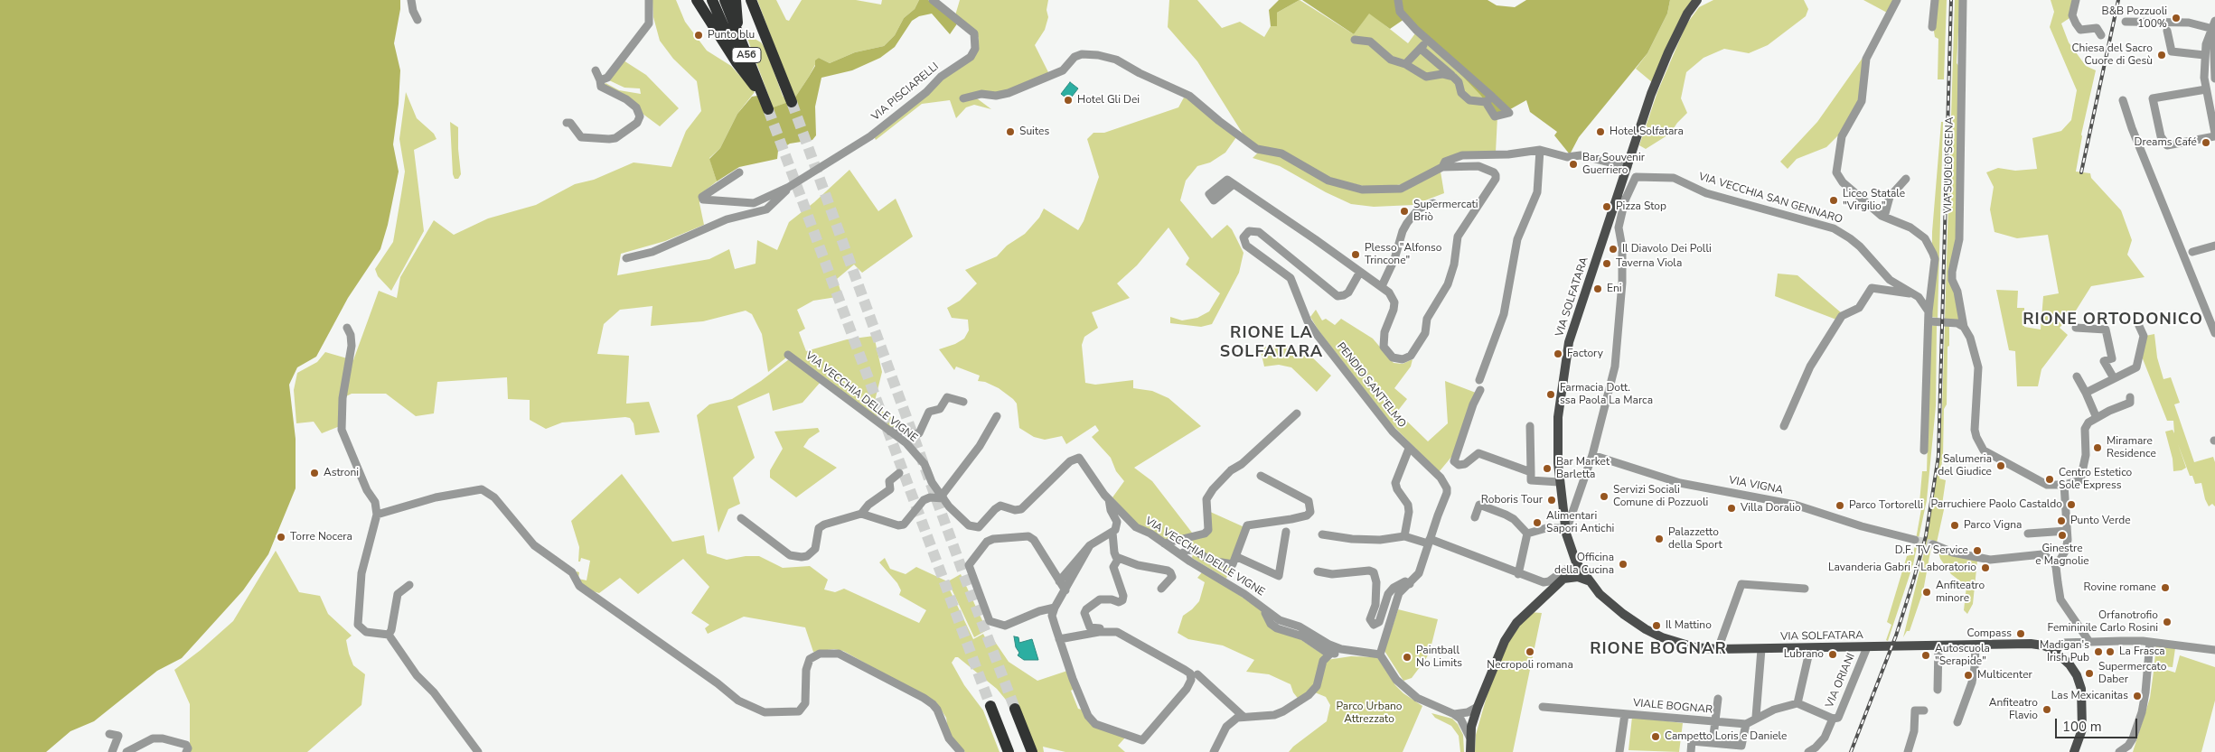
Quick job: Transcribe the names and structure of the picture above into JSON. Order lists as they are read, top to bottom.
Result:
{
  "streets": {
    "highway": ["A56"],
    "main road": ["VIA SOLFATARA"],
    "street": [
      "VIA PISCIARELLI",
      "VIA SUOLO SCENA",
      "VIA VECCHIA SAN GENNARO",
      "PENDIO SANT'ELMO",
      "VIA VECCHIA DELLE VIGNE",
      "VIA VIGNA",
      "VIA ORIANI",
      "VIALE BOGNAR"
    ]
  },
  "crossings": [
    ["VIA VECCHIA SAN GENNARO", "VIA SOLFATARA"],
    ["VIA SOLFATARA", "VIA ORIANI"]
  ],
  "districts": ["RIONE ORTODONICO", "RIONE LA SOLFATARA", "RIONE BOGNAR"],
  "parks": ["Parco Urbano Attrezzato"],
  "places": [
    "B&B Pozzuoli 100%",
    "Punto blu",
    "Chiesa del Sacro Cuore di Gesù",
    "Hotel Gli Dei",
    "Suites",
    "Hotel Solfatara",
    "Dreams Café",
    "Bar Souvenir Guerriero",
    "Liceo Statale \"Virgilio\"",
    "Pizza Stop",
    "Supermercati Briò",
    "Il Diavolo Dei Polli",
    "Plesso \"Alfonso Trincone\"",
    "Taverna Viola",
    "Eni",
    "Factory",
    "Farmacia Dott. ssa Paola La Marca",
    "Miramare Residence",
    "Salumeria del Giudice",
    "Bar Market Barletta",
    "Astroni",
    "Centro Estetico Sole Express",
    "Servizi Sociali Comune di Pozzuoli",
    "Roboris Tour",
    "Parruchiere Paolo Castaldo",
    "Parco Tortorelli",
    "Villa Doralio",
    "Punto Verde",
    "Alimentari Sapori Antichi",
    "Parco Vigna",
    "Ginestre e Magnolie",
    "Torre Nocera",
    "Palazzetto della Sport",
    "D.F. TV Service",
    "Officina della Cucina",
    "Lavanderia Gabri - Laboratorio",
    "Rovine romane",
    "Anfiteatro minore",
    "Orfanotrofio Femininile Carlo Rosini",
    "Il Mattino",
    "Compass",
    "Necropoli romana",
    "Madigan's Irish Pub",
    "La Frasca",
    "Lubrano",
    "Autoscuola \"Serapide\"",
    "Paintball No Limits",
    "Supermercato Daber",
    "Multicenter",
    "Las Mexicanitas",
    "Anfiteatro Flavio",
    "Campetto Loris e Daniele"
  ],
  "scale_bar": "100 m"
}
